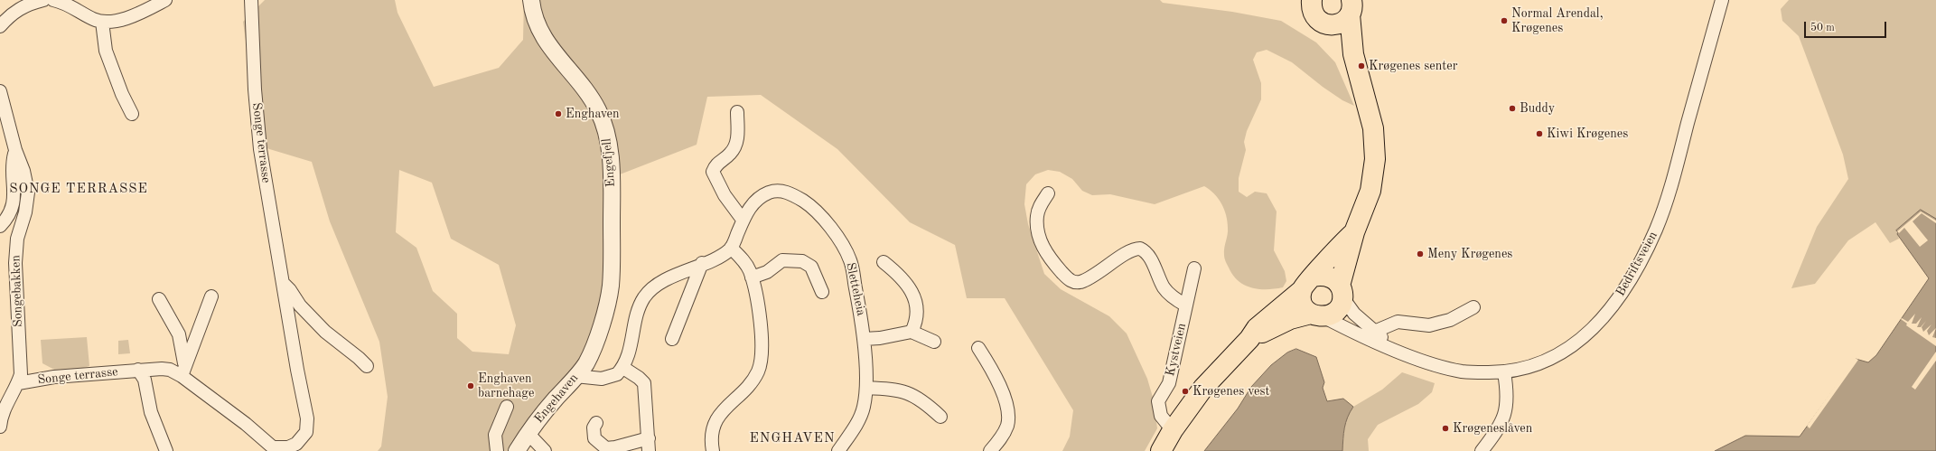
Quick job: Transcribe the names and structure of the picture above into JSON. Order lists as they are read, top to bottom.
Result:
{
  "streets": {
    "street": [
      "Songe terrasse",
      "Engefjell",
      "Bedriftsveien",
      "Sletteheia",
      "Songebakken",
      "Kystveien",
      "Engehaven"
    ]
  },
  "crossings": [
    ["Songe terrasse", "Songebakken"],
    ["Engefjell", "Engehaven"]
  ],
  "districts": ["SONGE TERRASSE", "ENGHAVEN"],
  "places": [
    "Normal Arendal, Krøgenes",
    "Krøgenes senter",
    "Buddy",
    "Enghaven",
    "Kiwi Krøgenes",
    "Meny Krøgenes",
    "Enghaven barnehage",
    "Krøgenes vest",
    "Krøgeneslåven"
  ],
  "scale_bar": "50 m"
}
